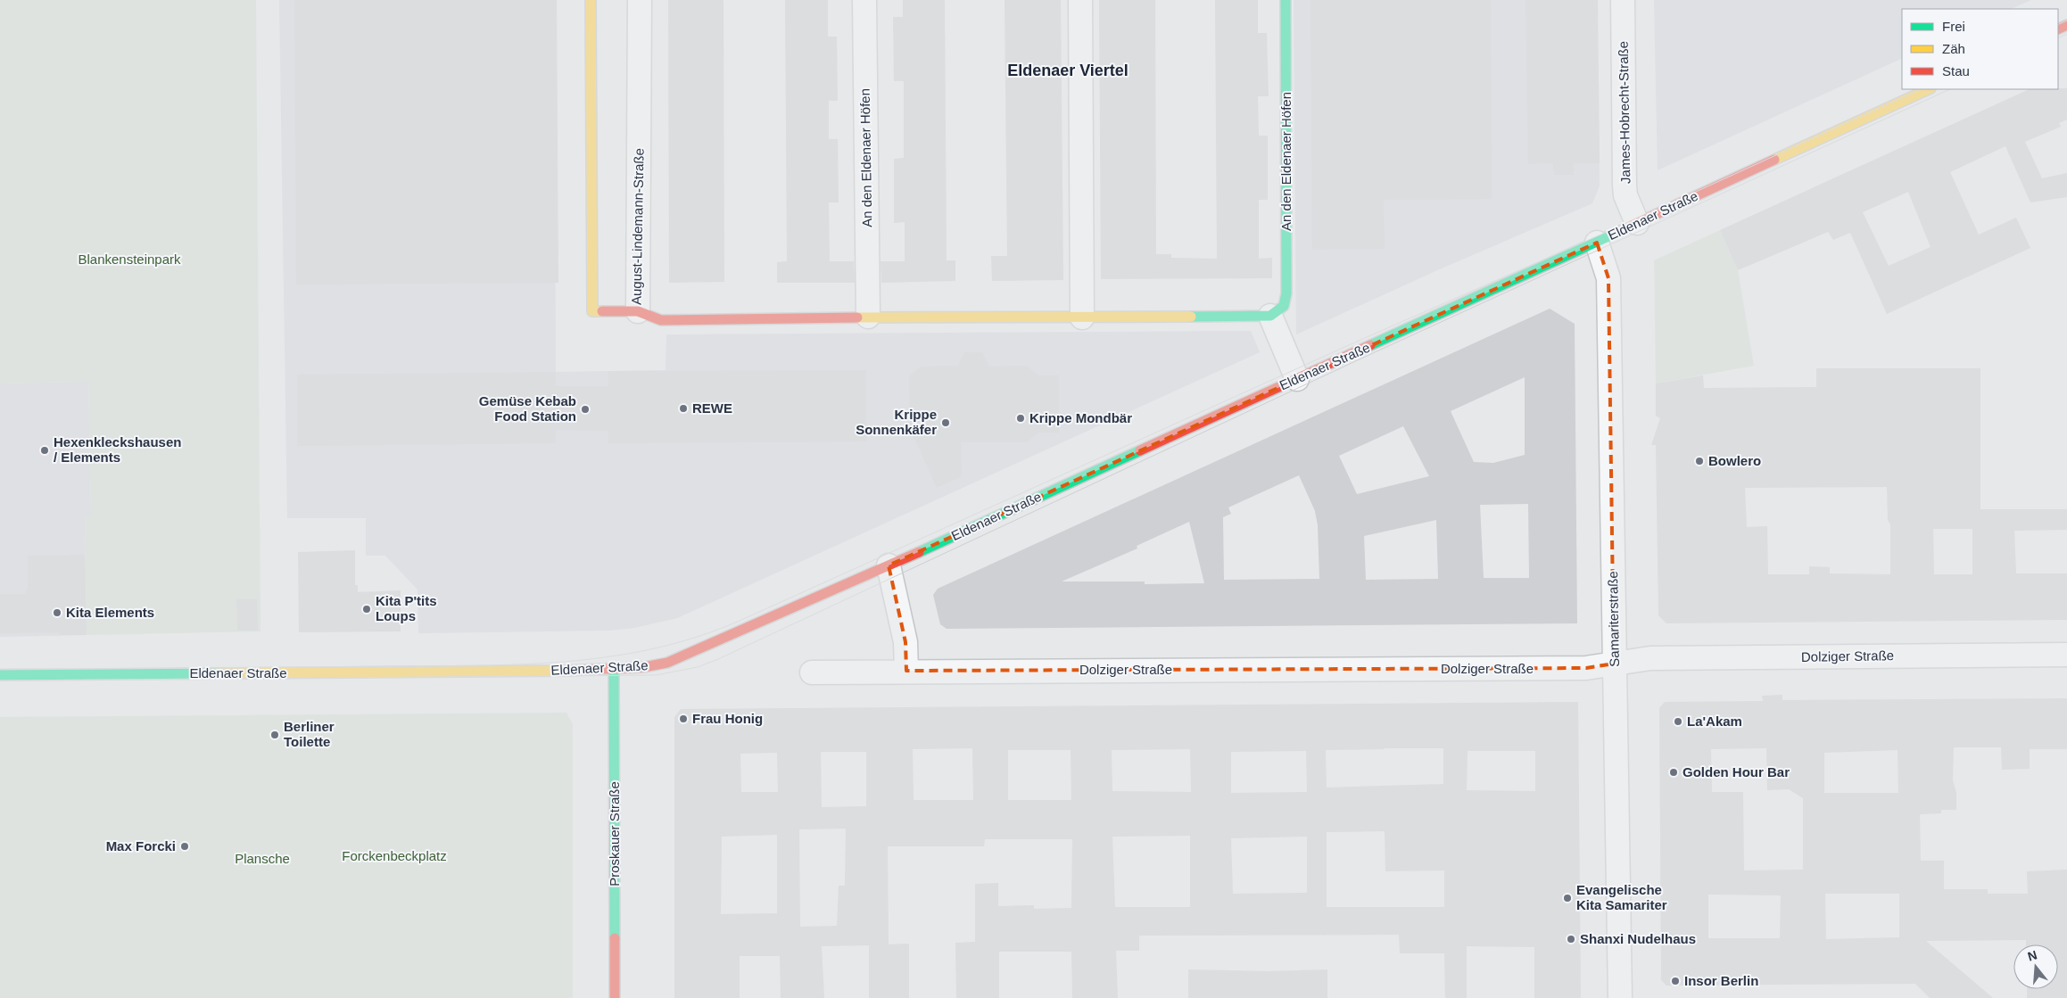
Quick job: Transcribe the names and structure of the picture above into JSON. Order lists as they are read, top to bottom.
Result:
{
  "streets": {
    "street": [
      "James-Hobrecht-Straße",
      "An den Eldenaer Höfen",
      "Eldenaer Straße",
      "August-Lindemann-Straße",
      "Samariterstraße",
      "Dolziger Straße",
      "Proskauer Straße"
    ]
  },
  "crossings": [
    ["James-Hobrecht-Straße", "Eldenaer Straße"],
    ["Eldenaer Straße", "Samariterstraße"],
    ["Eldenaer Straße", "Proskauer Straße"],
    ["Samariterstraße", "Dolziger Straße"]
  ],
  "districts": ["Eldenaer Viertel"],
  "parks": ["Blankensteinpark", "Forckenbeckplatz", "Plansche"],
  "places": [
    "REWE",
    "Gemüse Kebab Food Station",
    "Krippe Mondbär",
    "Krippe Sonnenkäfer",
    "Hexenkleckshausen / Elements",
    "Bowlero",
    "Kita P'tits Loups",
    "Kita Elements",
    "Frau Honig",
    "La'Akam",
    "Berliner Toilette",
    "Golden Hour Bar",
    "Max Forcki",
    "Evangelische Kita Samariter",
    "Shanxi Nudelhaus",
    "Insor Berlin"
  ],
  "legend": ["Frei", "Zäh", "Stau"],
  "north": "top"
}
